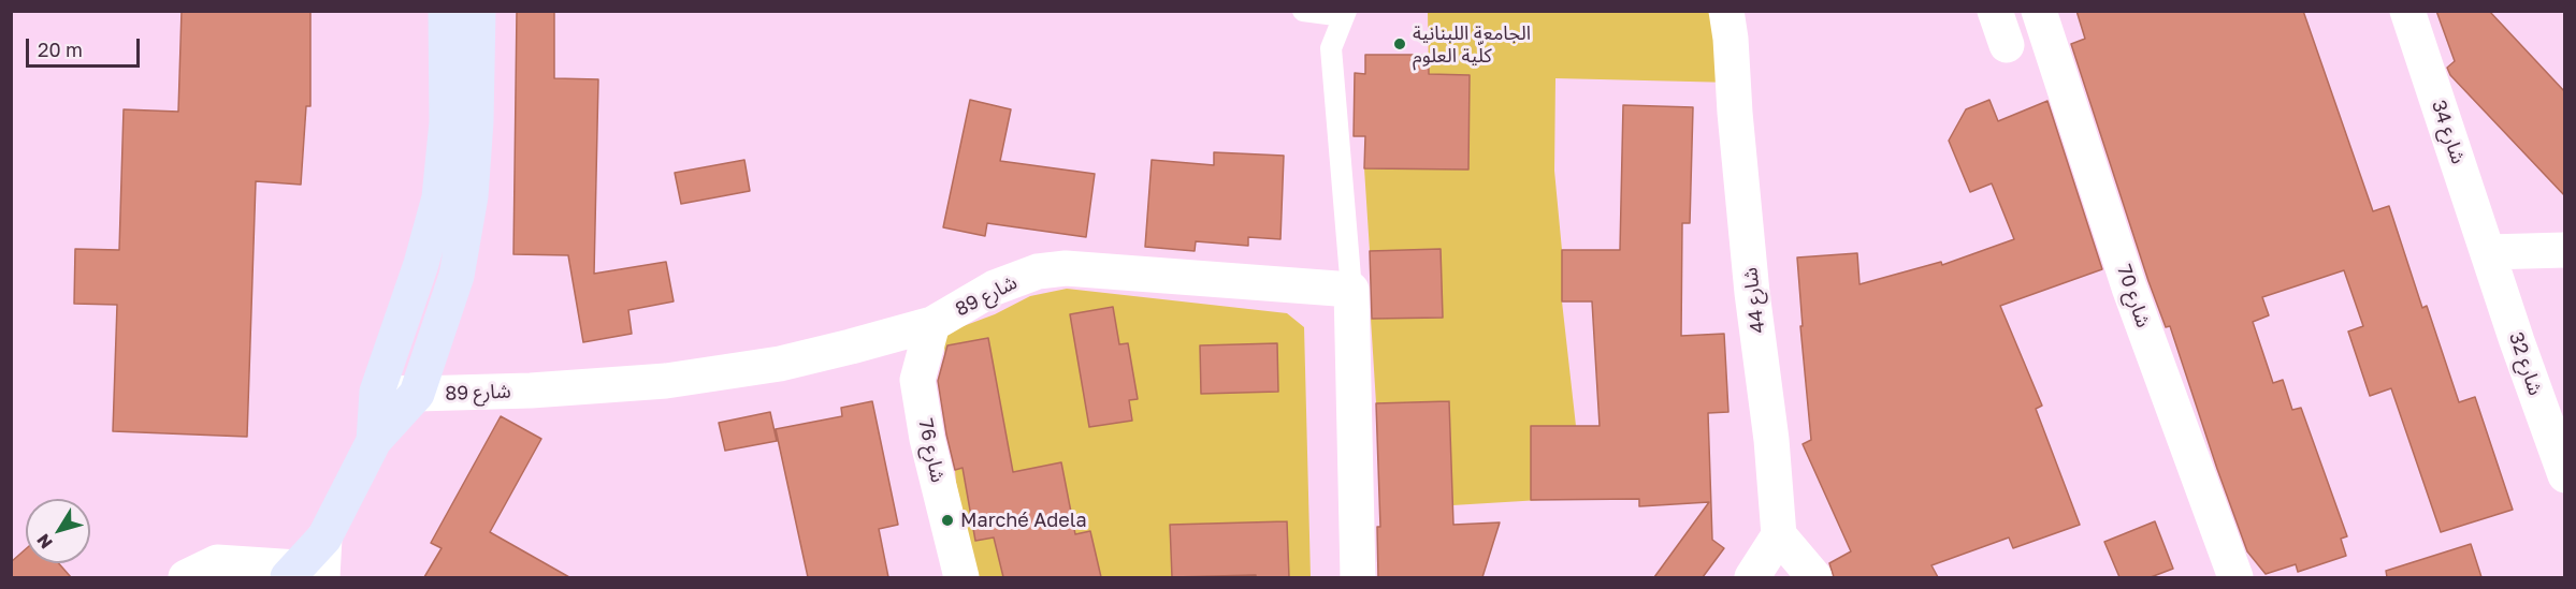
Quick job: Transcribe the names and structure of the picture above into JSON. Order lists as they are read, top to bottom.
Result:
{
  "streets": {
    "street": [
      "شارع 34",
      "شارع 89",
      "شارع 70",
      "شارع 44",
      "شارع 32",
      "شارع 76"
    ]
  },
  "crossings": [
    ["شارع 34", "شارع 32"],
    ["شارع 89", "شارع 76"]
  ],
  "places": ["الجامعة اللبنانية كلّية العلوم", "Marché Adela"],
  "scale_bar": "20 m",
  "north": "bottom left"
}
